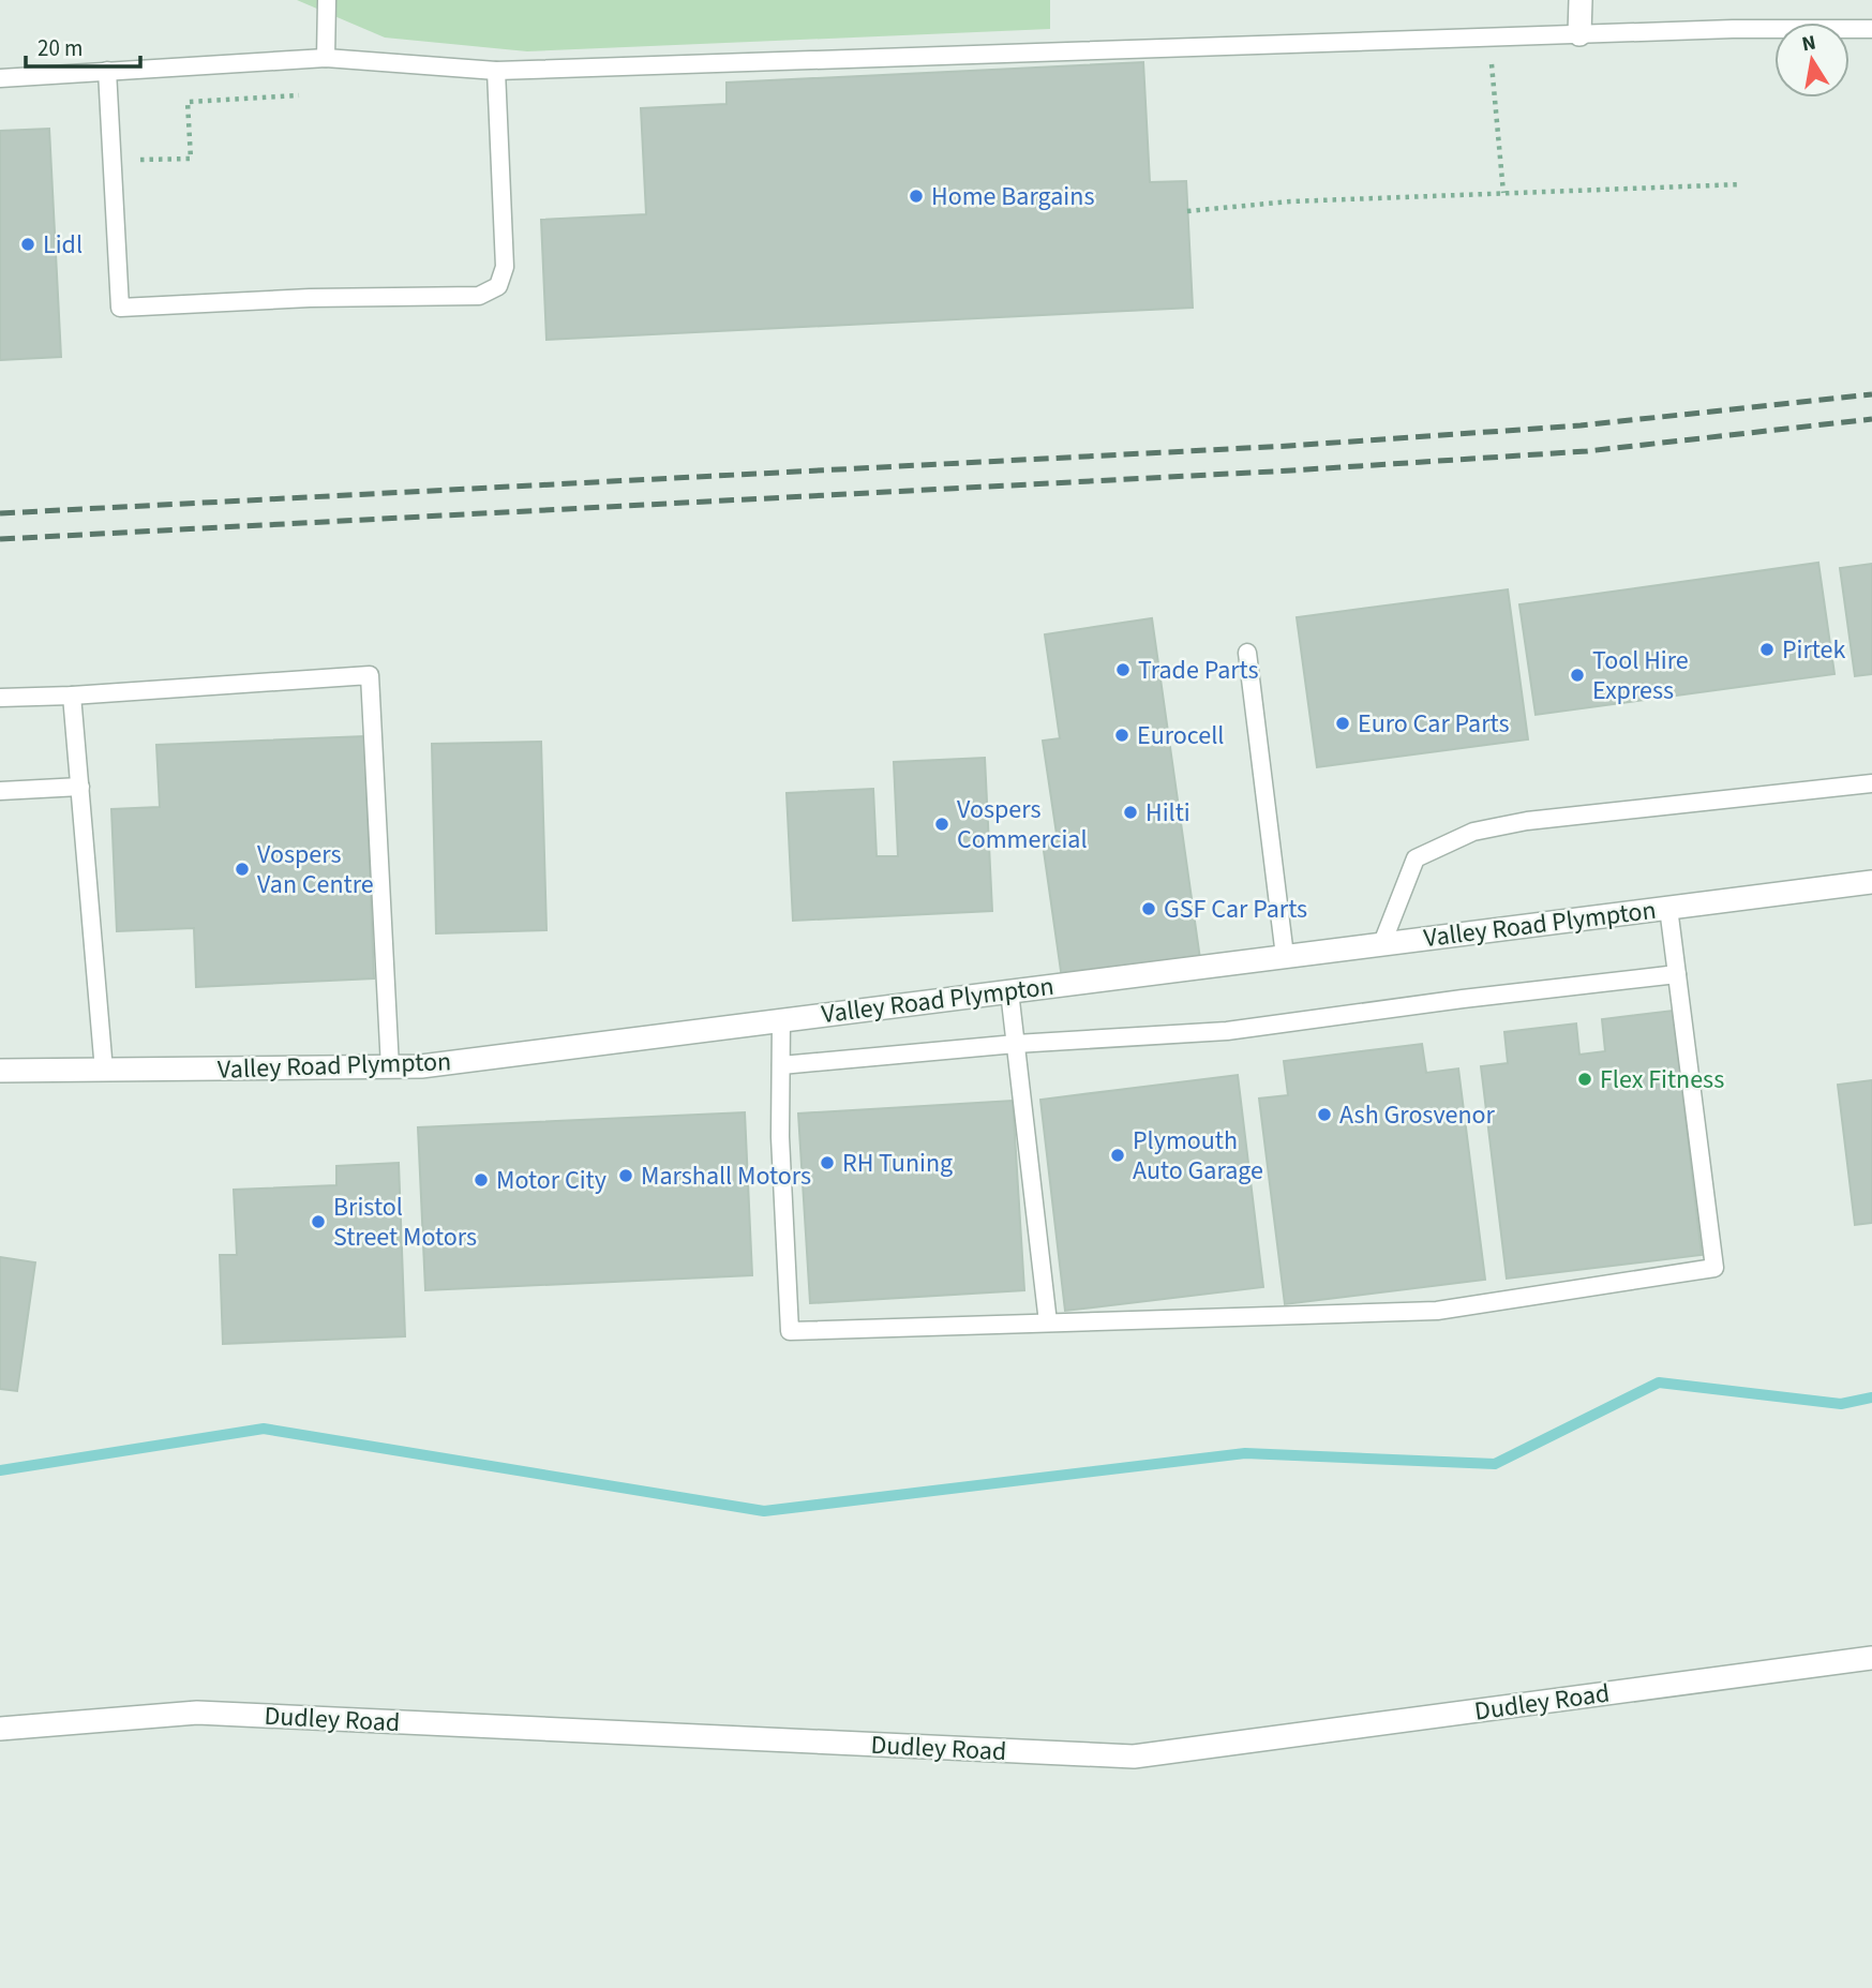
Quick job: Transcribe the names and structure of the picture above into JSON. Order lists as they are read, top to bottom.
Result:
{
  "streets": {
    "street": ["Valley Road Plympton", "Dudley Road"]
  },
  "places": [
    "Home Bargains",
    "Lidl",
    "Pirtek",
    "Trade Parts",
    "Tool Hire Express",
    "Euro Car Parts",
    "Eurocell",
    "Hilti",
    "Vospers Commercial",
    "Vospers Van Centre",
    "GSF Car Parts",
    "Flex Fitness",
    "Ash Grosvenor",
    "Plymouth Auto Garage",
    "RH Tuning",
    "Marshall Motors",
    "Motor City",
    "Bristol Street Motors"
  ],
  "scale_bar": "20 m",
  "north": "top"
}
